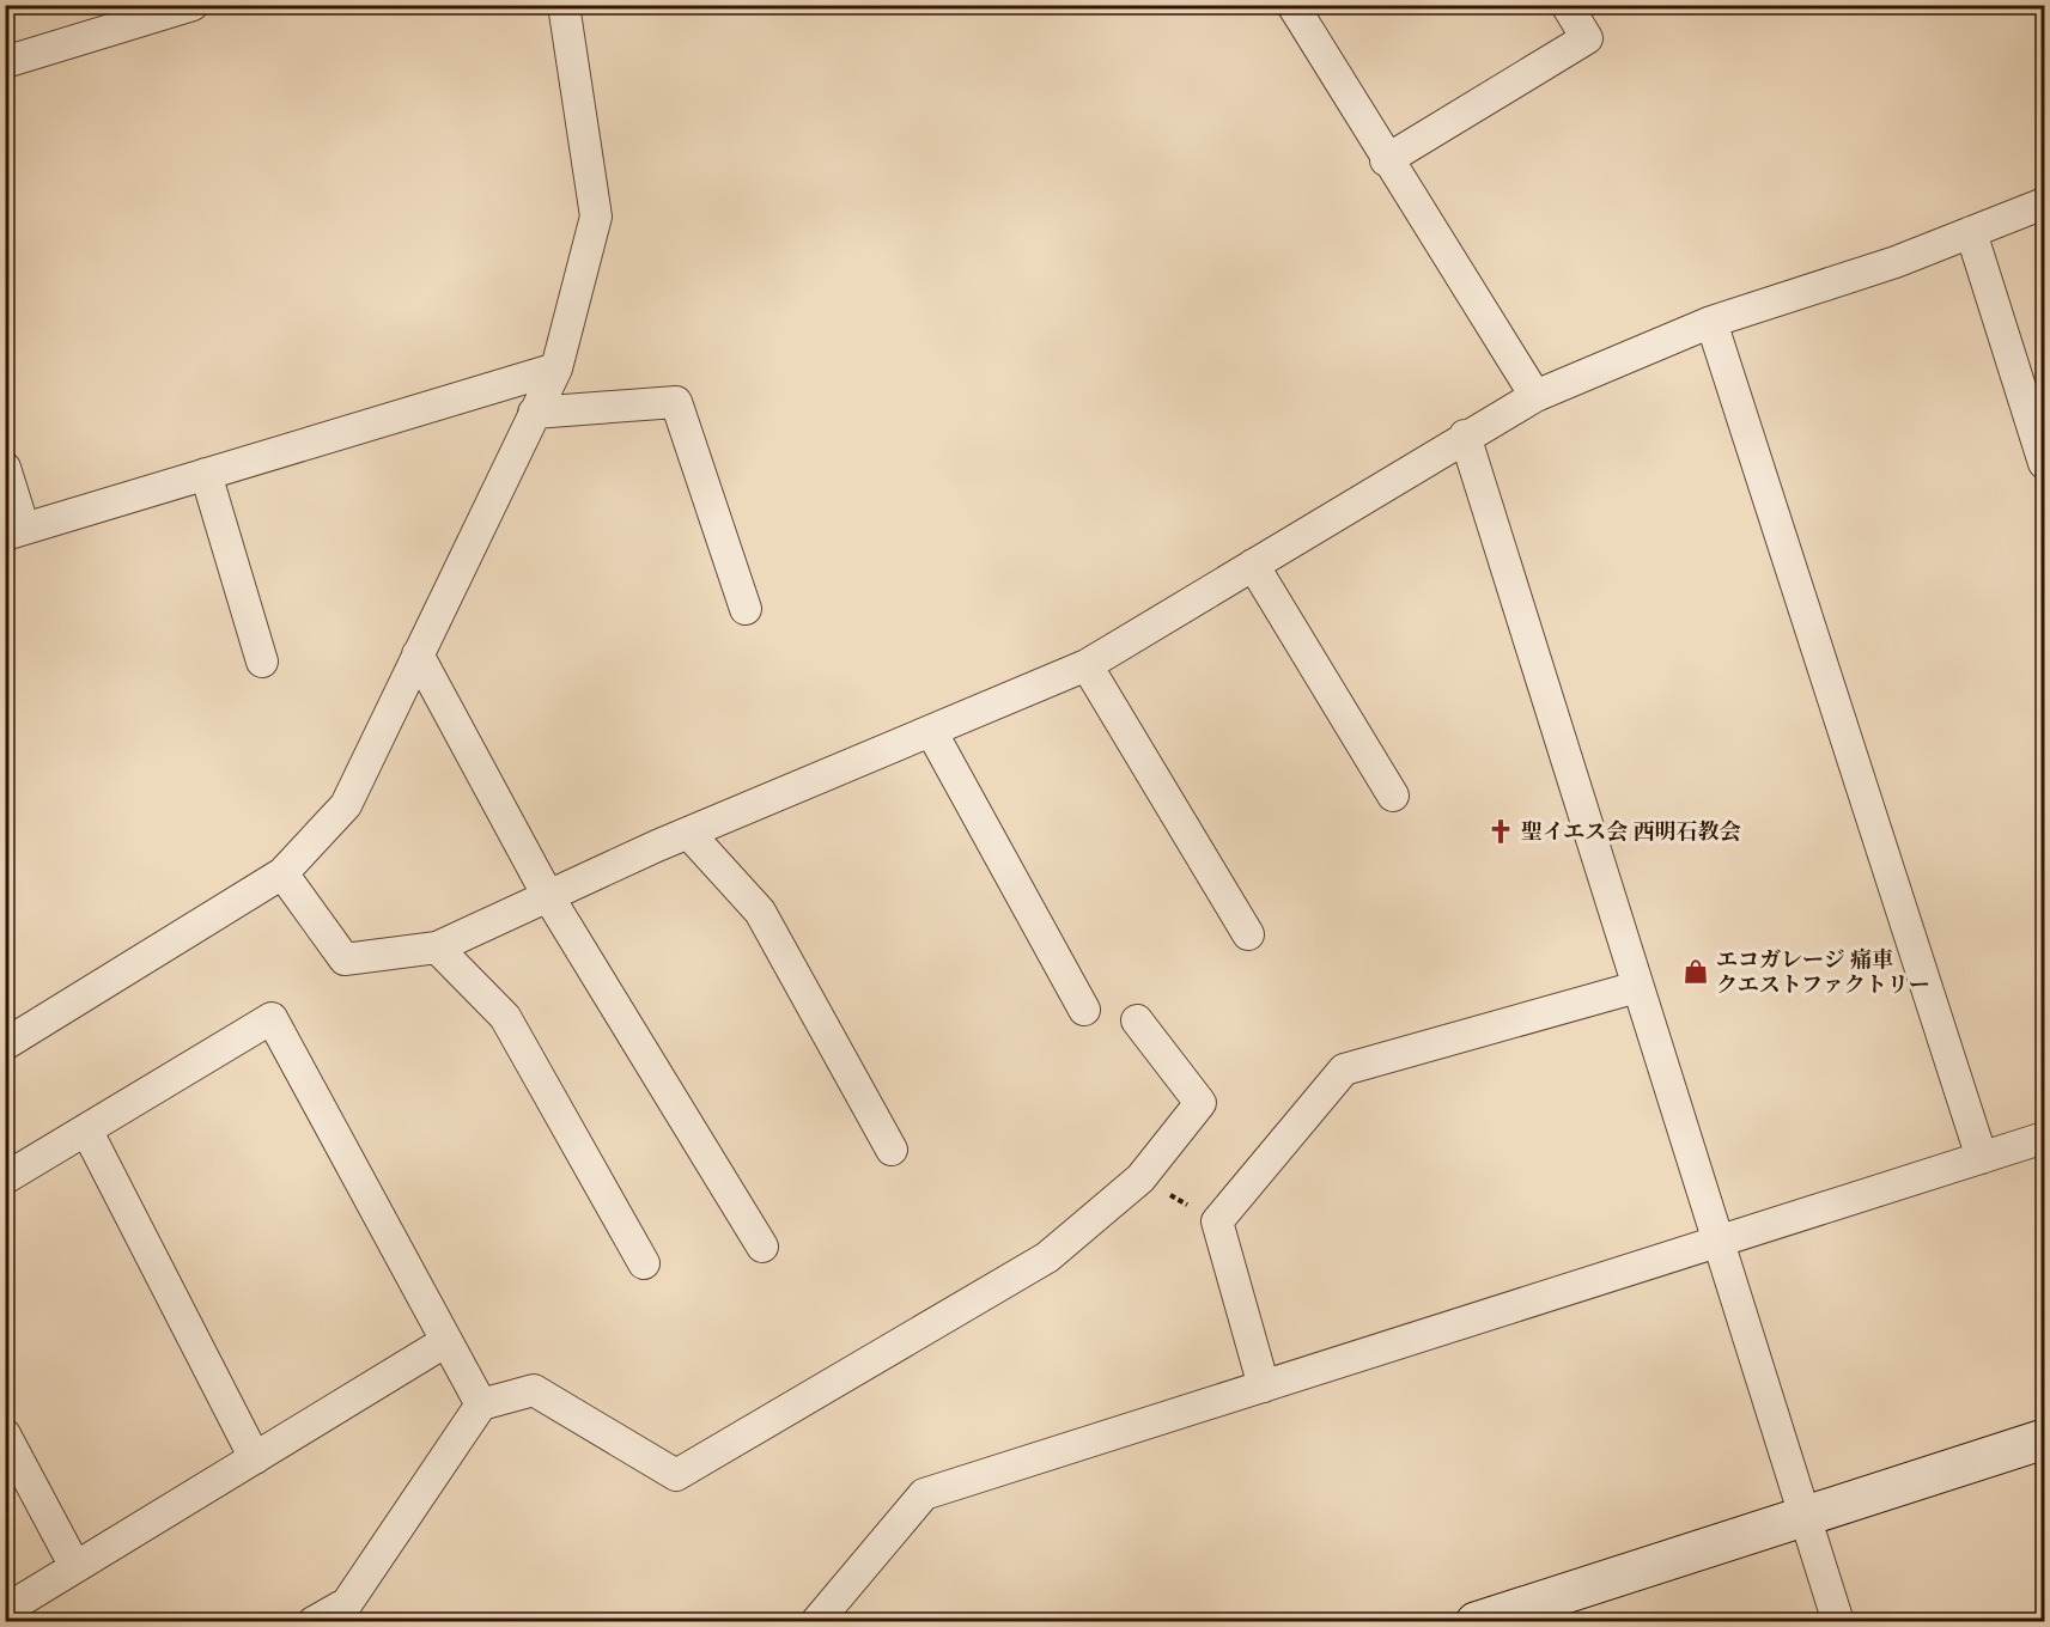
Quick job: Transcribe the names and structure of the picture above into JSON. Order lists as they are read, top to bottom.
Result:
{
  "places": {
    "church": ["聖イエス会 西明石教会"],
    "shop": ["エコガレージ 痛車 クエストファクトリー"]
  }
}
